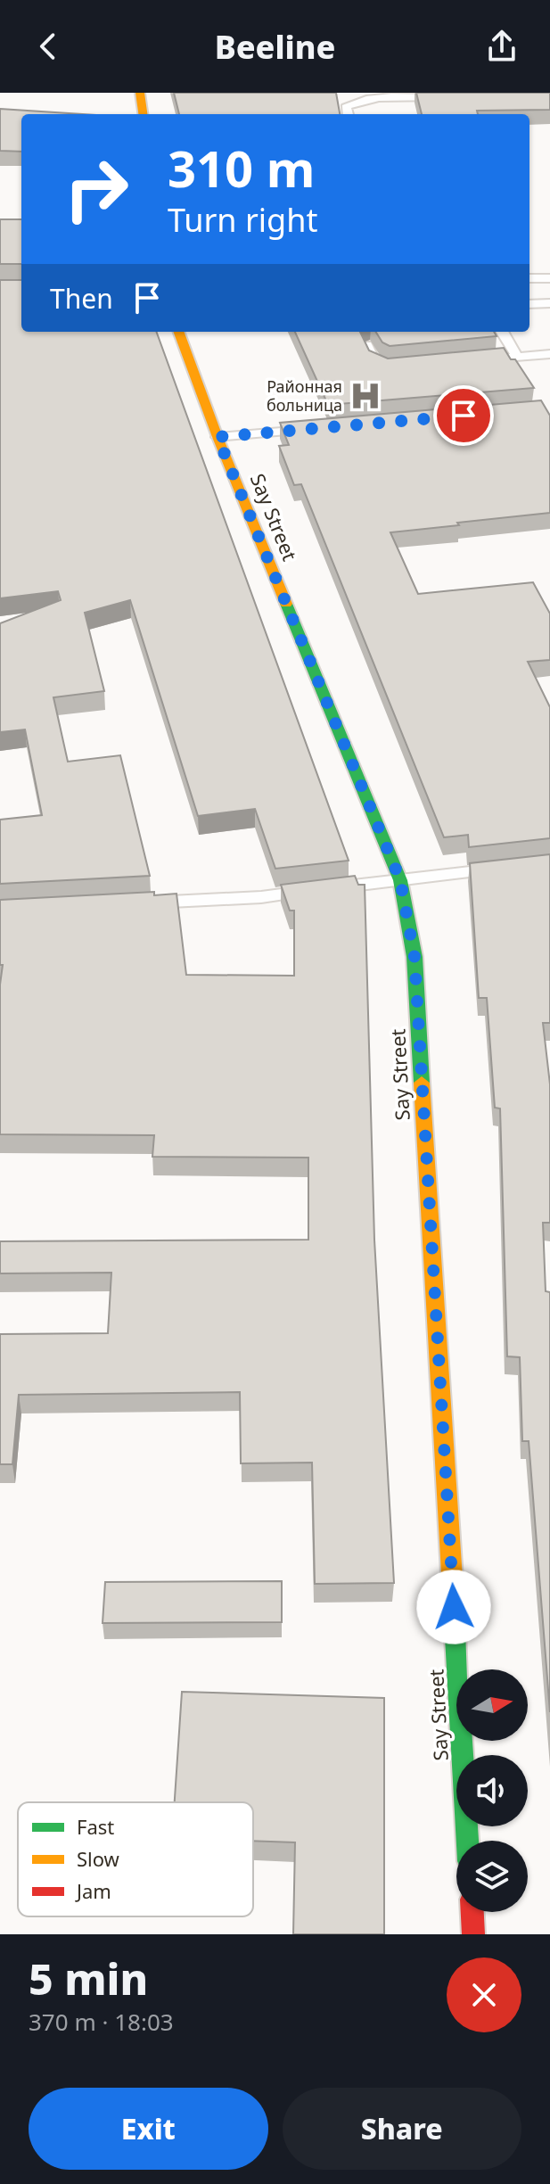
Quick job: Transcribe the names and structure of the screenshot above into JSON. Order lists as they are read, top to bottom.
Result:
{
  "streets": {
    "main road": ["Say Street"]
  },
  "places": {
    "hospital": ["Районная больница"]
  },
  "legend": ["Fast", "Slow", "Jam"],
  "north": "right",
  "page": {
    "header": "Beeline",
    "turn": ["310 m", "Turn right"],
    "then": "Then",
    "heading": ["5 min", "370 m · 18:03"],
    "buttons": ["Exit", "Share"]
  }
}
